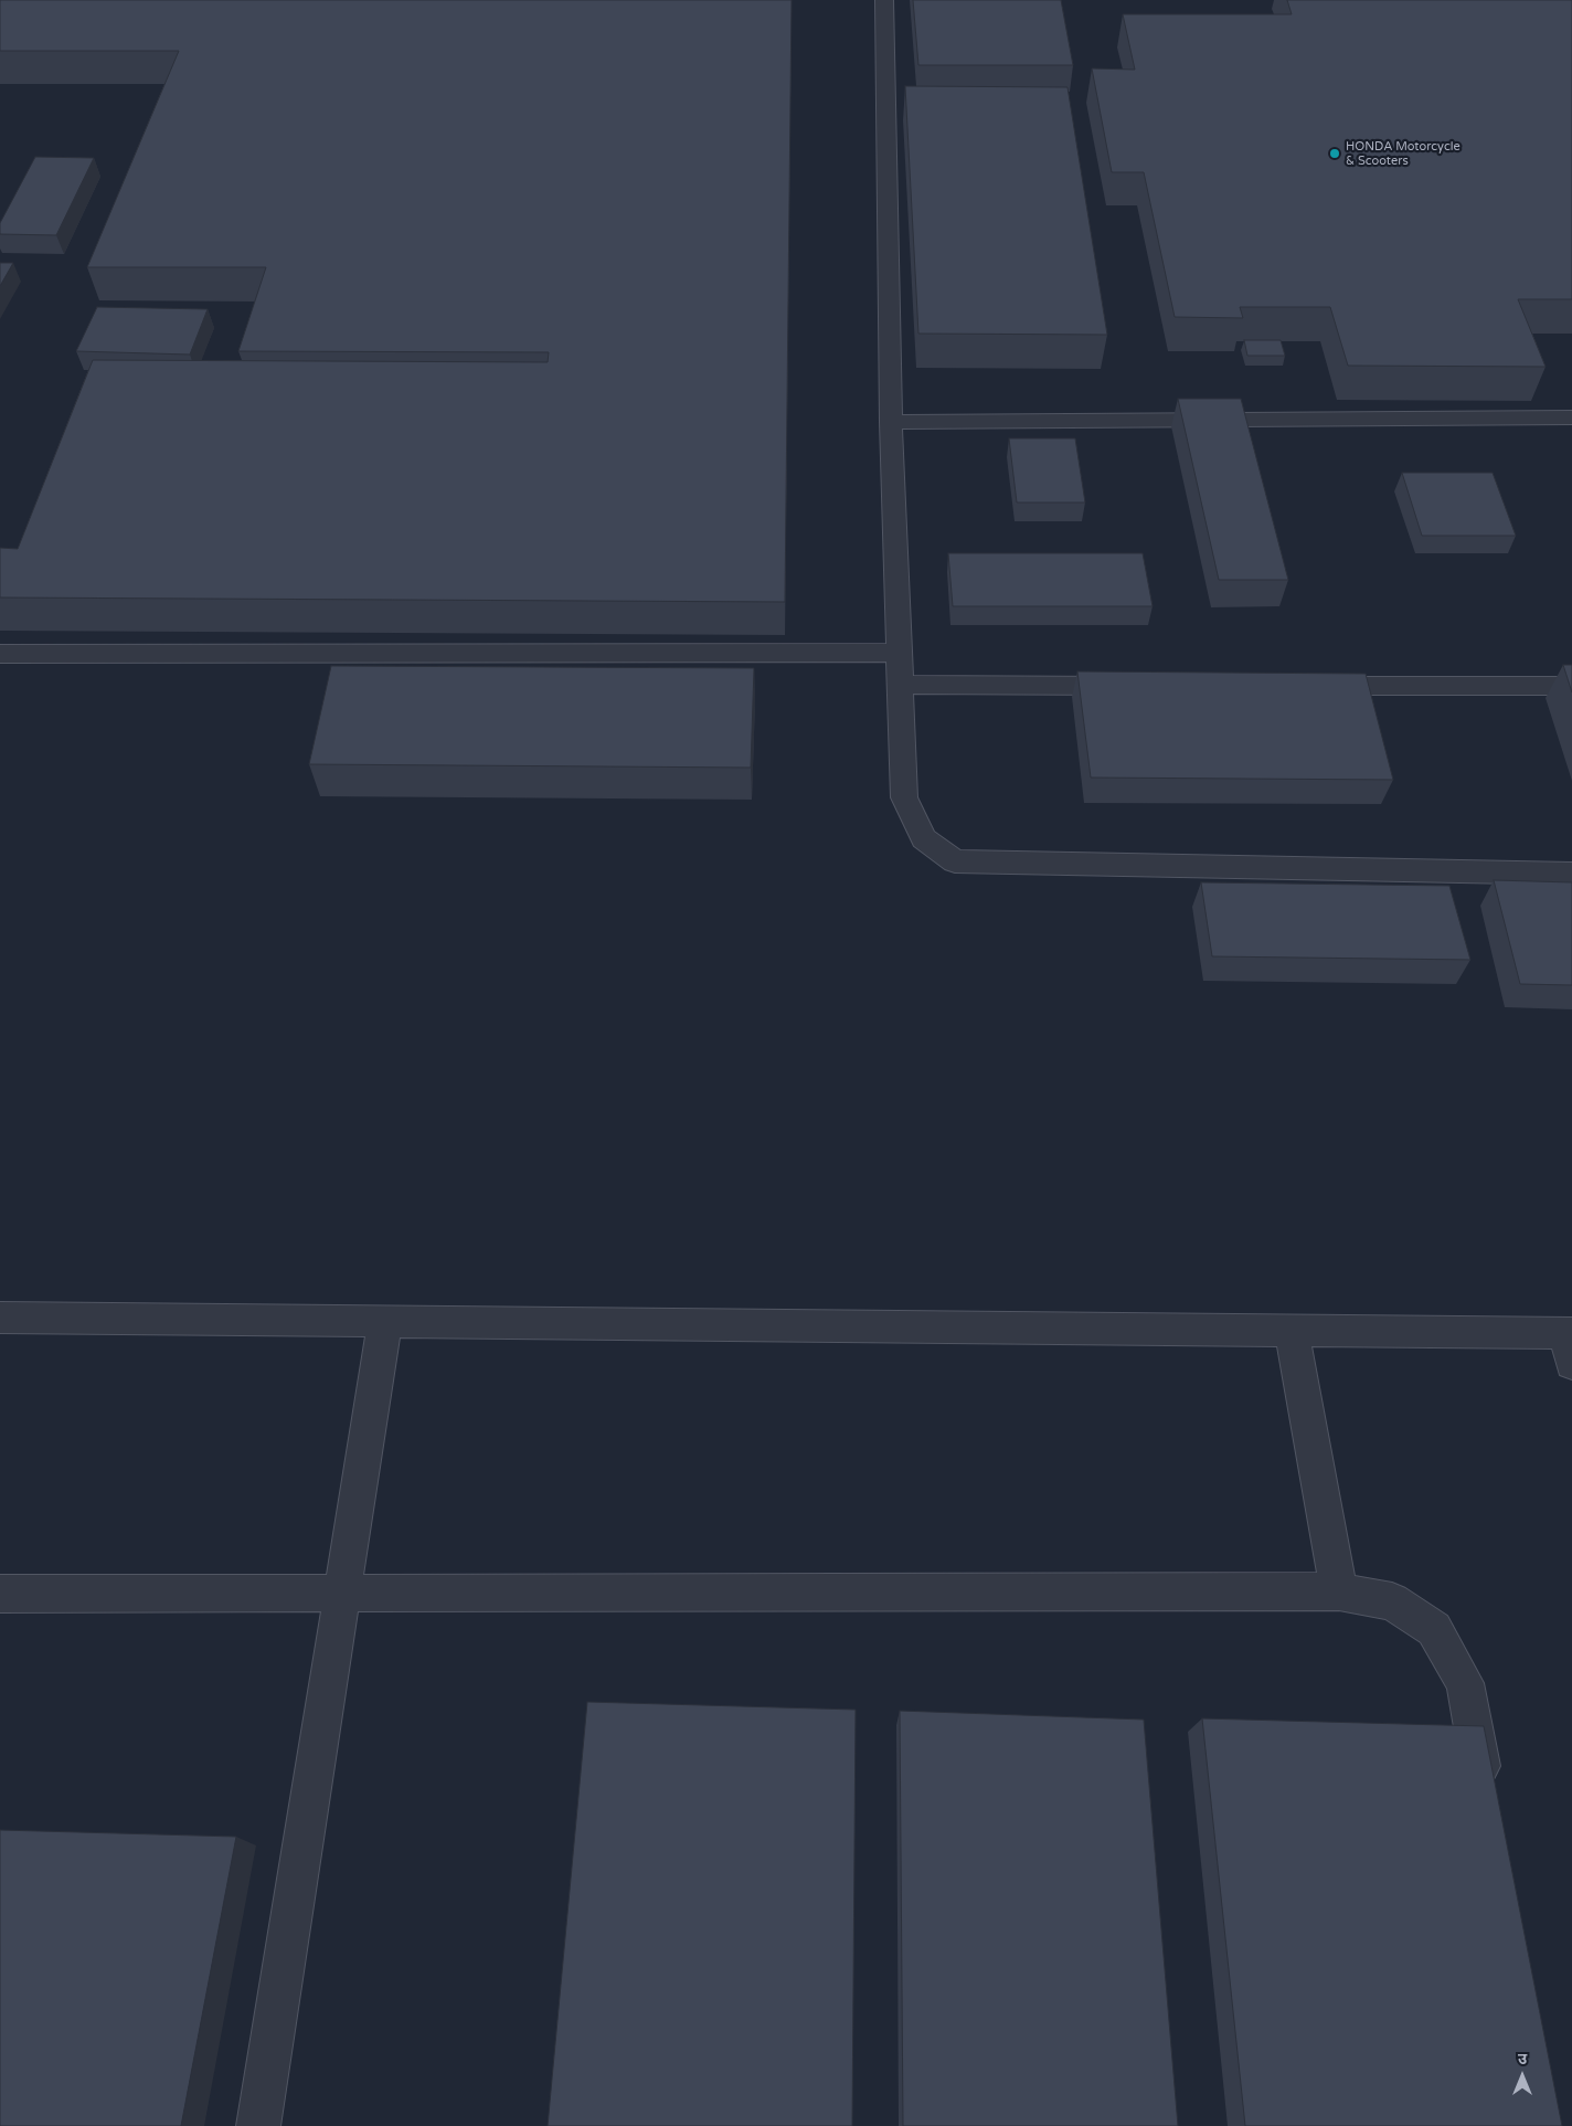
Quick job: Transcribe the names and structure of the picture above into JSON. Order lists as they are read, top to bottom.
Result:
{
  "places": ["HONDA Motorcycle & Scooters"],
  "north": "top"
}
